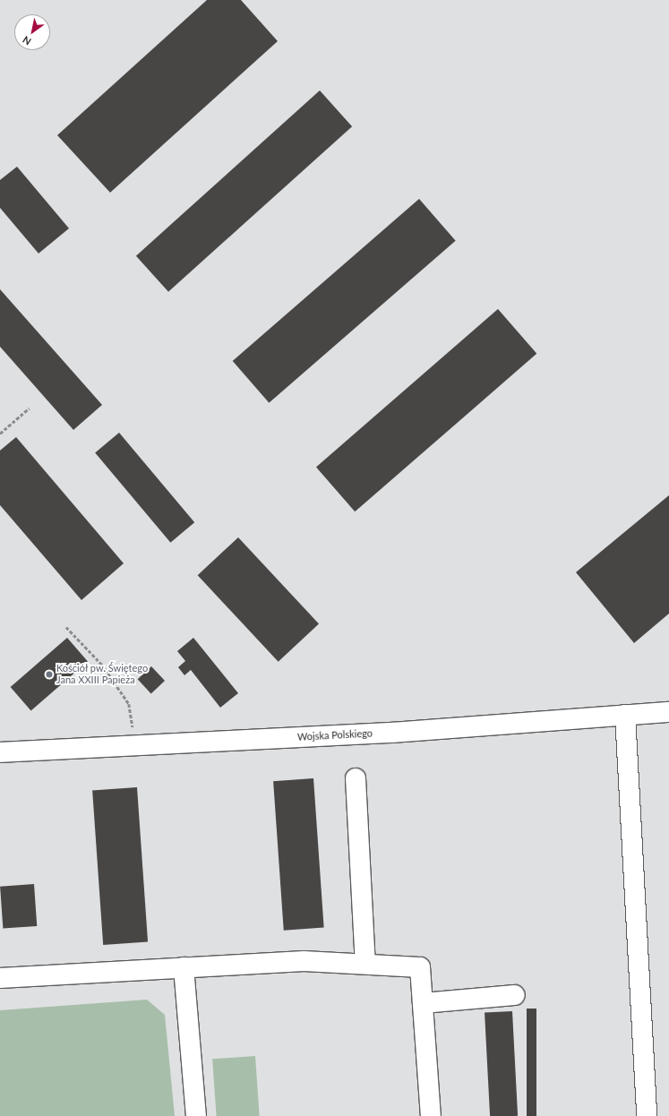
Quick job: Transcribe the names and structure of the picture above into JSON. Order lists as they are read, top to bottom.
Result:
{
  "streets": {
    "street": ["Wojska Polskiego"]
  },
  "places": ["Kościół pw. Świętego Jana XXIII Papieża"],
  "north": "bottom left"
}
